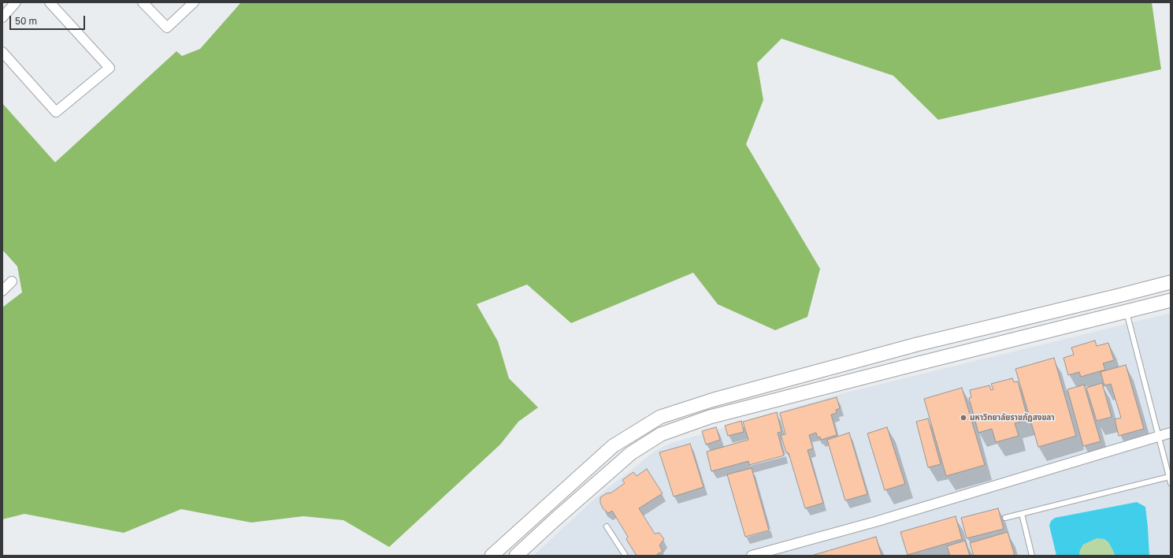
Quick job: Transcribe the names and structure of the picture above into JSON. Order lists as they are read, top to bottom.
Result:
{
  "places": ["มหาวิทยาลัยราชภัฏสงขลา"],
  "scale_bar": "50 m"
}
